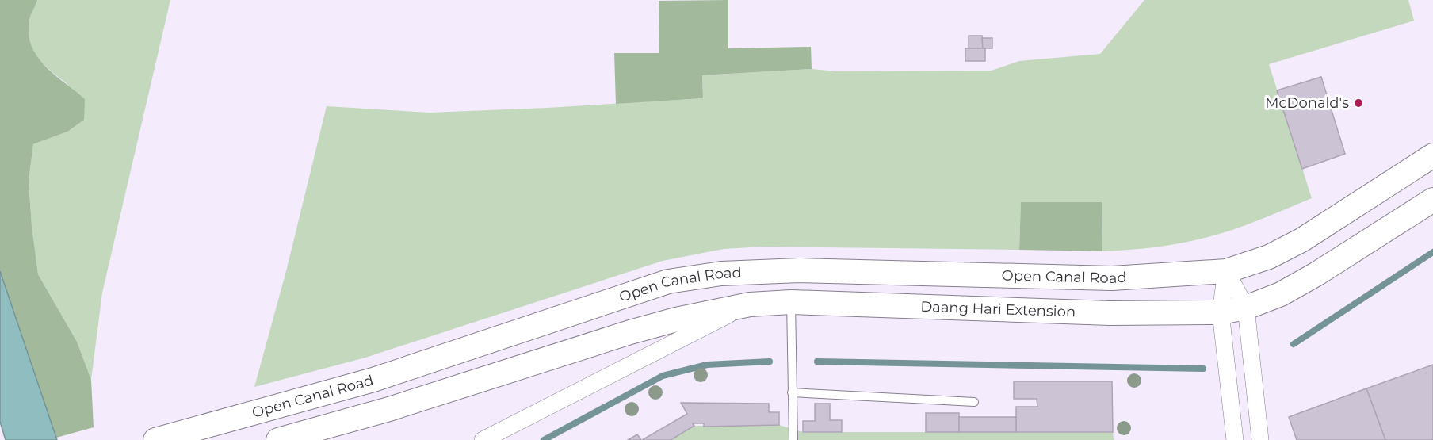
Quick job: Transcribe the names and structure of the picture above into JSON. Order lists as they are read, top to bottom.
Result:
{
  "streets": {
    "main road": ["Open Canal Road", "Daang Hari Extension"]
  },
  "places": ["McDonald's"]
}
